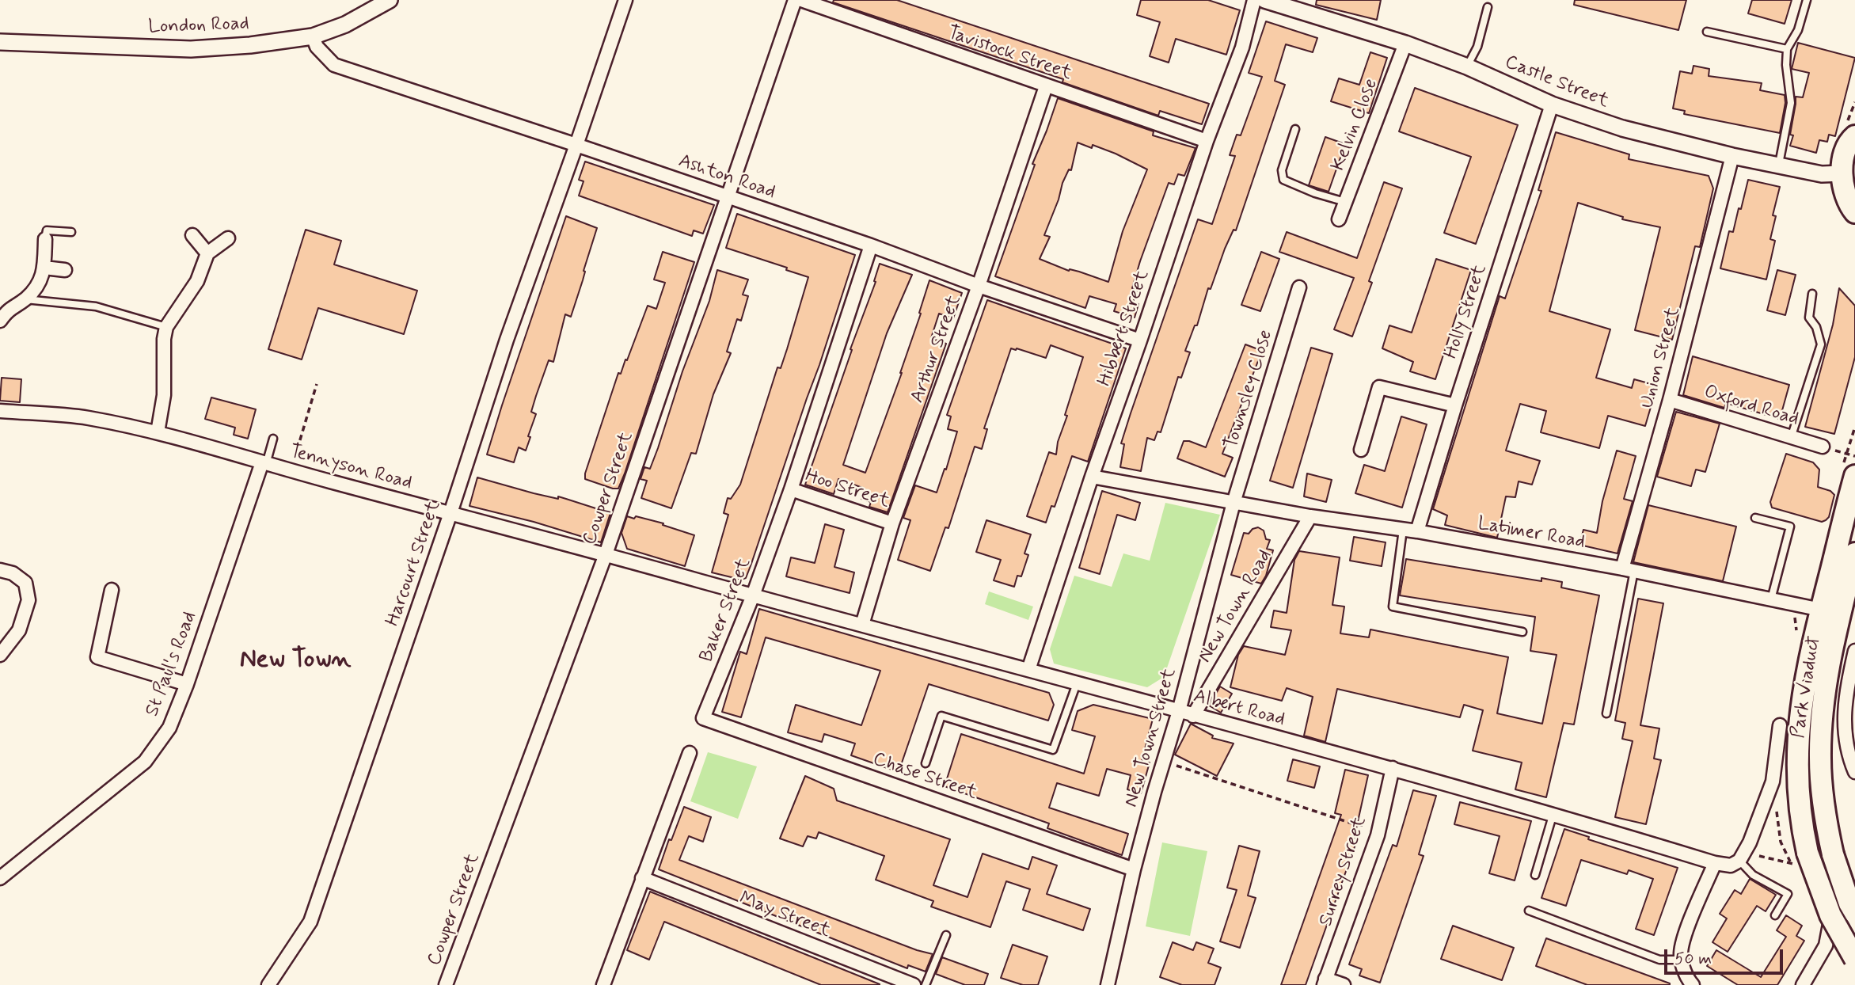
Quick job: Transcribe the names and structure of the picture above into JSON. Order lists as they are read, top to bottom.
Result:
{
  "streets": {
    "highway": ["Park Viaduct"],
    "street": [
      "London Road",
      "Tavistock Street",
      "Castle Street",
      "Kelvin Close",
      "Ashton Road",
      "Holly Street",
      "Hibbert Street",
      "Arthur Street",
      "Union Street",
      "Townsley Close",
      "Oxford Road",
      "Tennyson Road",
      "Cowper Street",
      "Hoo Street",
      "Latimer Road",
      "Harcourt Street",
      "New Town Road",
      "Baker Street",
      "St Paul's Road",
      "Albert Road",
      "New Town Street",
      "Chase Street",
      "Surrey Street",
      "May Street"
    ]
  },
  "crossings": [
    ["London Road", "Ashton Road"],
    ["Tavistock Street", "Hibbert Street"],
    ["Tavistock Street", "Arthur Street"],
    ["Castle Street", "Kelvin Close"],
    ["Castle Street", "Holly Street"],
    ["Castle Street", "Union Street"],
    ["Ashton Road", "Hibbert Street"],
    ["Ashton Road", "Arthur Street"],
    ["Ashton Road", "Cowper Street"],
    ["Ashton Road", "Harcourt Street"],
    ["Ashton Road", "Baker Street"],
    ["Holly Street", "Latimer Road"],
    ["Hibbert Street", "Latimer Road"],
    ["Hibbert Street", "Albert Road"],
    ["Arthur Street", "Hoo Street"],
    ["Arthur Street", "Albert Road"],
    ["Union Street", "Oxford Road"],
    ["Union Street", "Latimer Road"],
    ["Townsley Close", "Latimer Road"],
    ["Townsley Close", "New Town Street"],
    ["Tennyson Road", "Cowper Street"],
    ["Tennyson Road", "Harcourt Street"],
    ["Tennyson Road", "Baker Street"],
    ["Tennyson Road", "St Paul's Road"],
    ["Tennyson Road", "Albert Road"],
    ["Hoo Street", "Baker Street"],
    ["Latimer Road", "New Town Road"],
    ["Latimer Road", "Park Viaduct"],
    ["Latimer Road", "New Town Street"],
    ["New Town Road", "Albert Road"],
    ["Baker Street", "Albert Road"],
    ["Baker Street", "Chase Street"],
    ["Albert Road", "New Town Street"],
    ["Albert Road", "Surrey Street"],
    ["New Town Street", "Chase Street"]
  ],
  "districts": ["New Town"],
  "scale_bar": "50 m"
}
